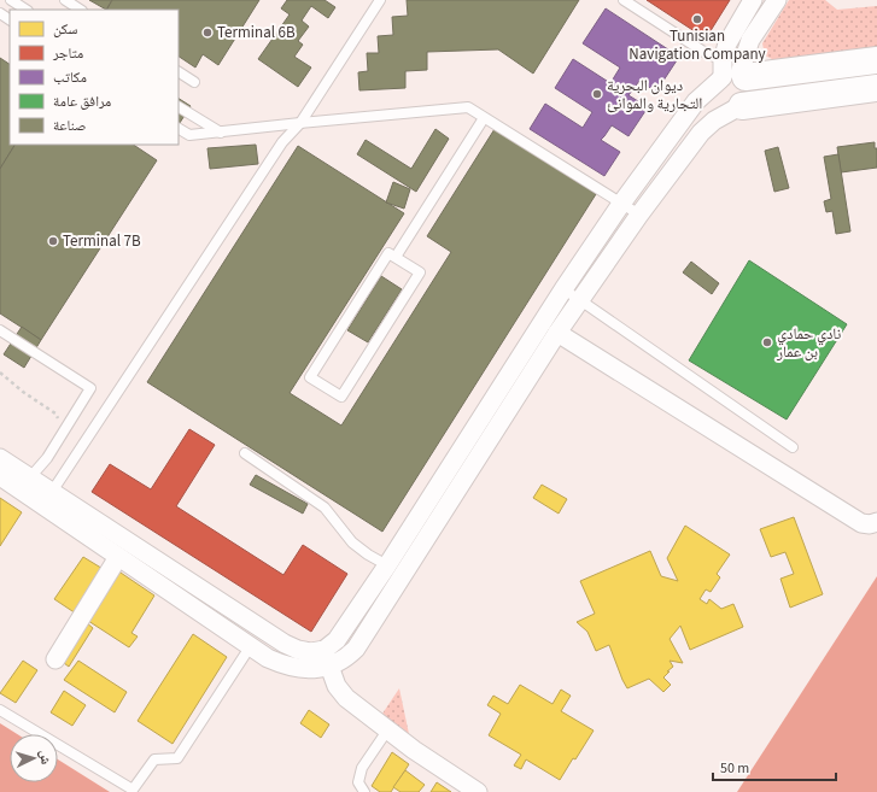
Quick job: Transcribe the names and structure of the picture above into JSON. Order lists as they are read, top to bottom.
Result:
{
  "places": [
    "Tunisian Navigation Company",
    "Terminal 6B",
    "ديوان البحرية التجارية والموانئ",
    "Terminal 7B",
    "نادي حمادي بن عمار"
  ],
  "legend": [
    "سكن",
    "متاجر",
    "مكاتب",
    "مرافق عامة",
    "صناعة"
  ],
  "scale_bar": "50 m",
  "north": "right"
}
